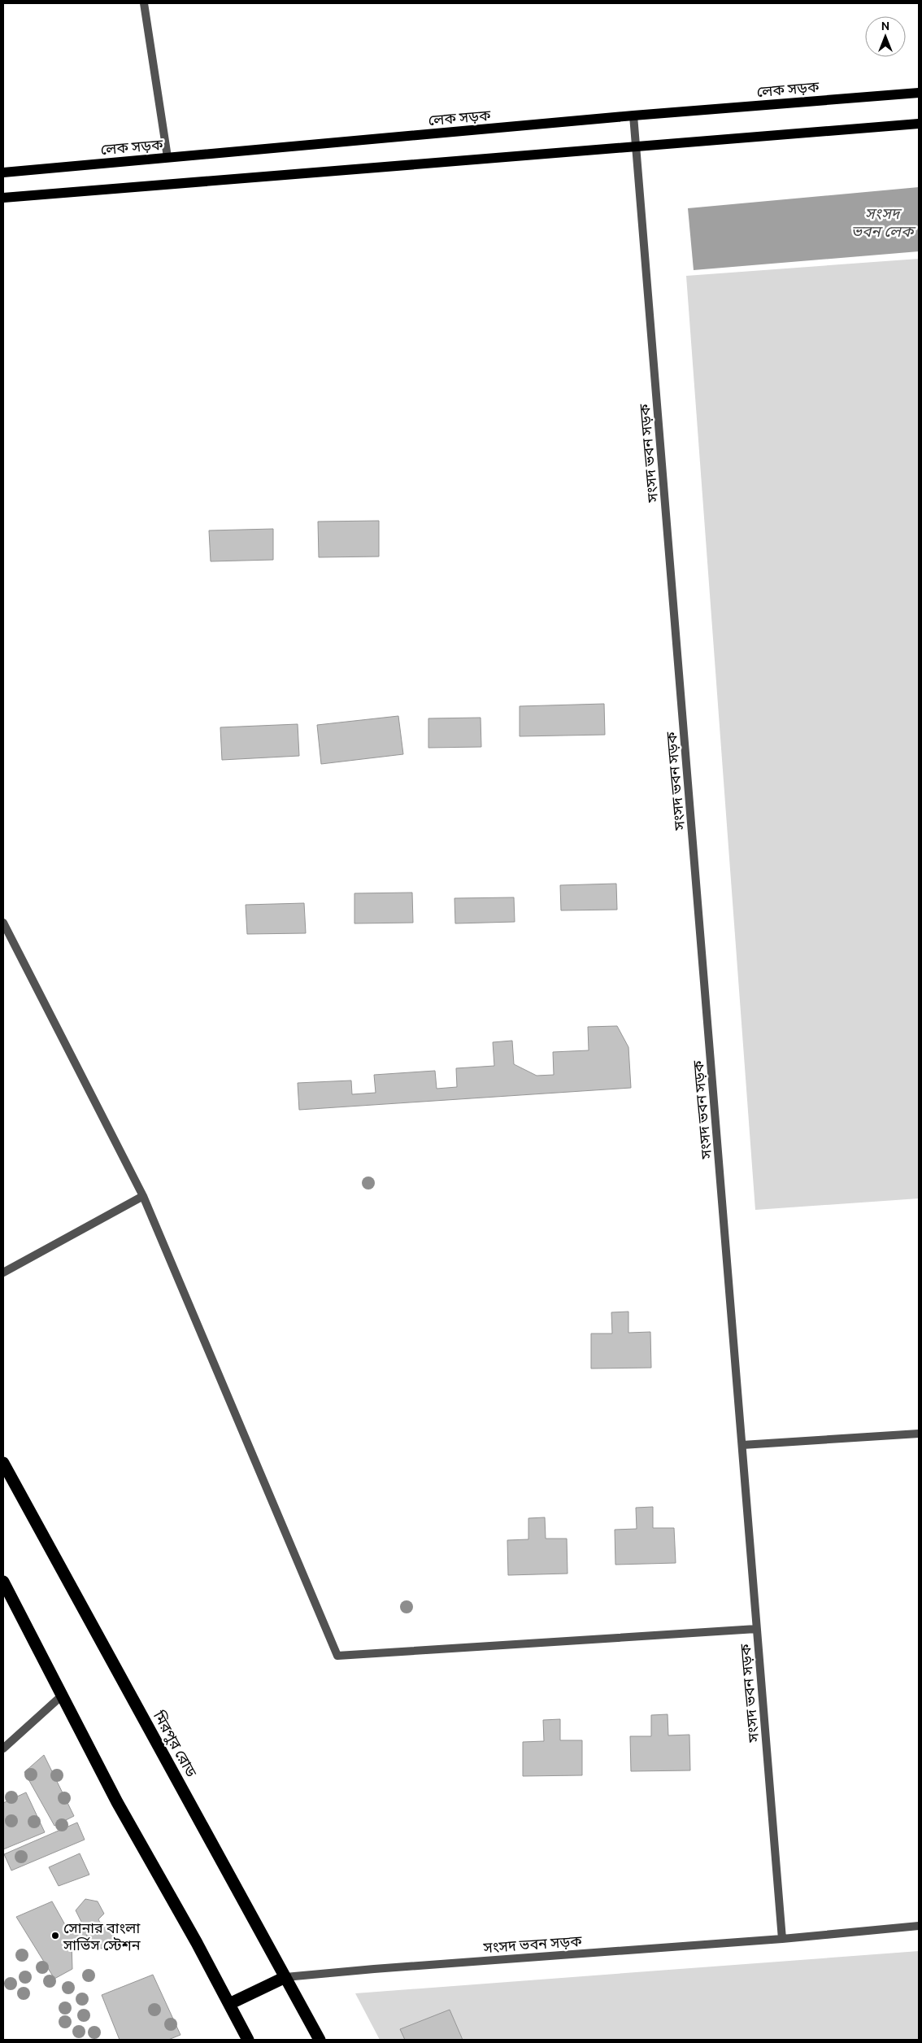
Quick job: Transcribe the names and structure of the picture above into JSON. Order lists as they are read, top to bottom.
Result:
{
  "streets": {
    "highway": ["মিরপুর রোড"],
    "main road": ["লেক সড়ক"],
    "street": ["সংসদ ভবন সড়ক"]
  },
  "crossings": [
    ["লেক সড়ক", "সংসদ ভবন সড়ক"],
    ["সংসদ ভবন সড়ক", "মিরপুর রোড"]
  ],
  "water": ["সংসদ ভবন লেক"],
  "places": ["সোনার বাংলা সার্ভিস স্টেশন"],
  "north": "top"
}
